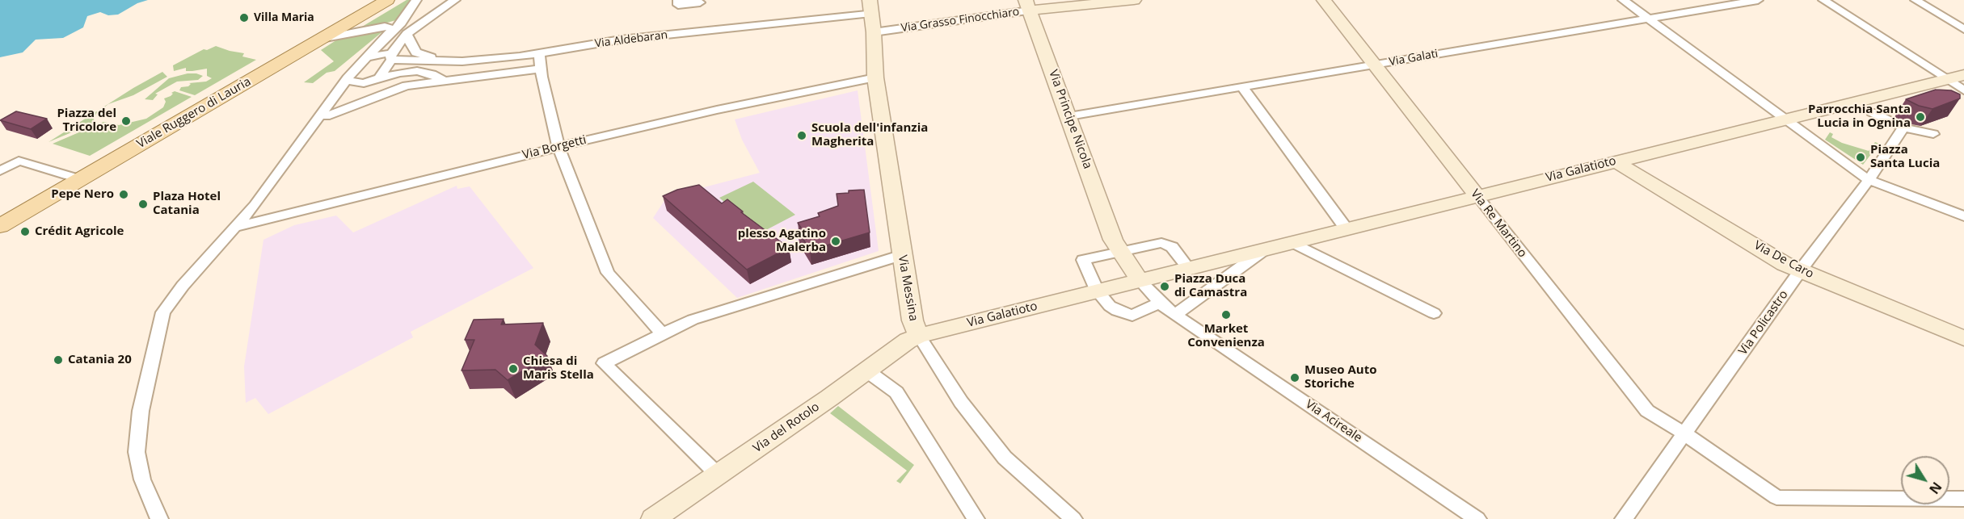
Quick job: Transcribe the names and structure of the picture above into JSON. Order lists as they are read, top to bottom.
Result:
{
  "streets": {
    "main road": [
      "Via Grasso Finocchiaro",
      "Viale Ruggero di Lauria",
      "Via Principe Nicola",
      "Via Galatioto",
      "Via Re Martino",
      "Via De Caro",
      "Via Messina",
      "Via del Rotolo"
    ],
    "street": [
      "Via Aldebaran",
      "Via Galati",
      "Via Borgetti",
      "Via Policastro",
      "Via Acireale"
    ]
  },
  "crossings": [
    ["Via Grasso Finocchiaro", "Via Principe Nicola"],
    ["Via Grasso Finocchiaro", "Via Messina"],
    ["Via Aldebaran", "Via Messina"],
    ["Via Galati", "Via Principe Nicola"],
    ["Via Galati", "Via Re Martino"],
    ["Via Principe Nicola", "Via Galatioto"],
    ["Via Principe Nicola", "Via Acireale"],
    ["Via Borgetti", "Via Messina"],
    ["Via Galatioto", "Via Re Martino"],
    ["Via Galatioto", "Via De Caro"],
    ["Via Galatioto", "Via Messina"],
    ["Via Galatioto", "Via Acireale"],
    ["Via Galatioto", "Via del Rotolo"],
    ["Via Re Martino", "Via Policastro"],
    ["Via De Caro", "Via Policastro"],
    ["Via Messina", "Via del Rotolo"]
  ],
  "places": [
    "Villa Maria",
    "Parrocchia Santa Lucia in Ognina",
    "Piazza del Tricolore",
    "Scuola dell'infanzia Magherita",
    "Piazza Santa Lucia",
    "Pepe Nero",
    "Plaza Hotel Catania",
    "Crédit Agricole",
    "plesso Agatino Malerba",
    "Piazza Duca di Camastra",
    "Market Convenienza",
    "Catania 20",
    "Chiesa di Maris Stella",
    "Museo Auto Storiche"
  ],
  "north": "bottom right"
}
